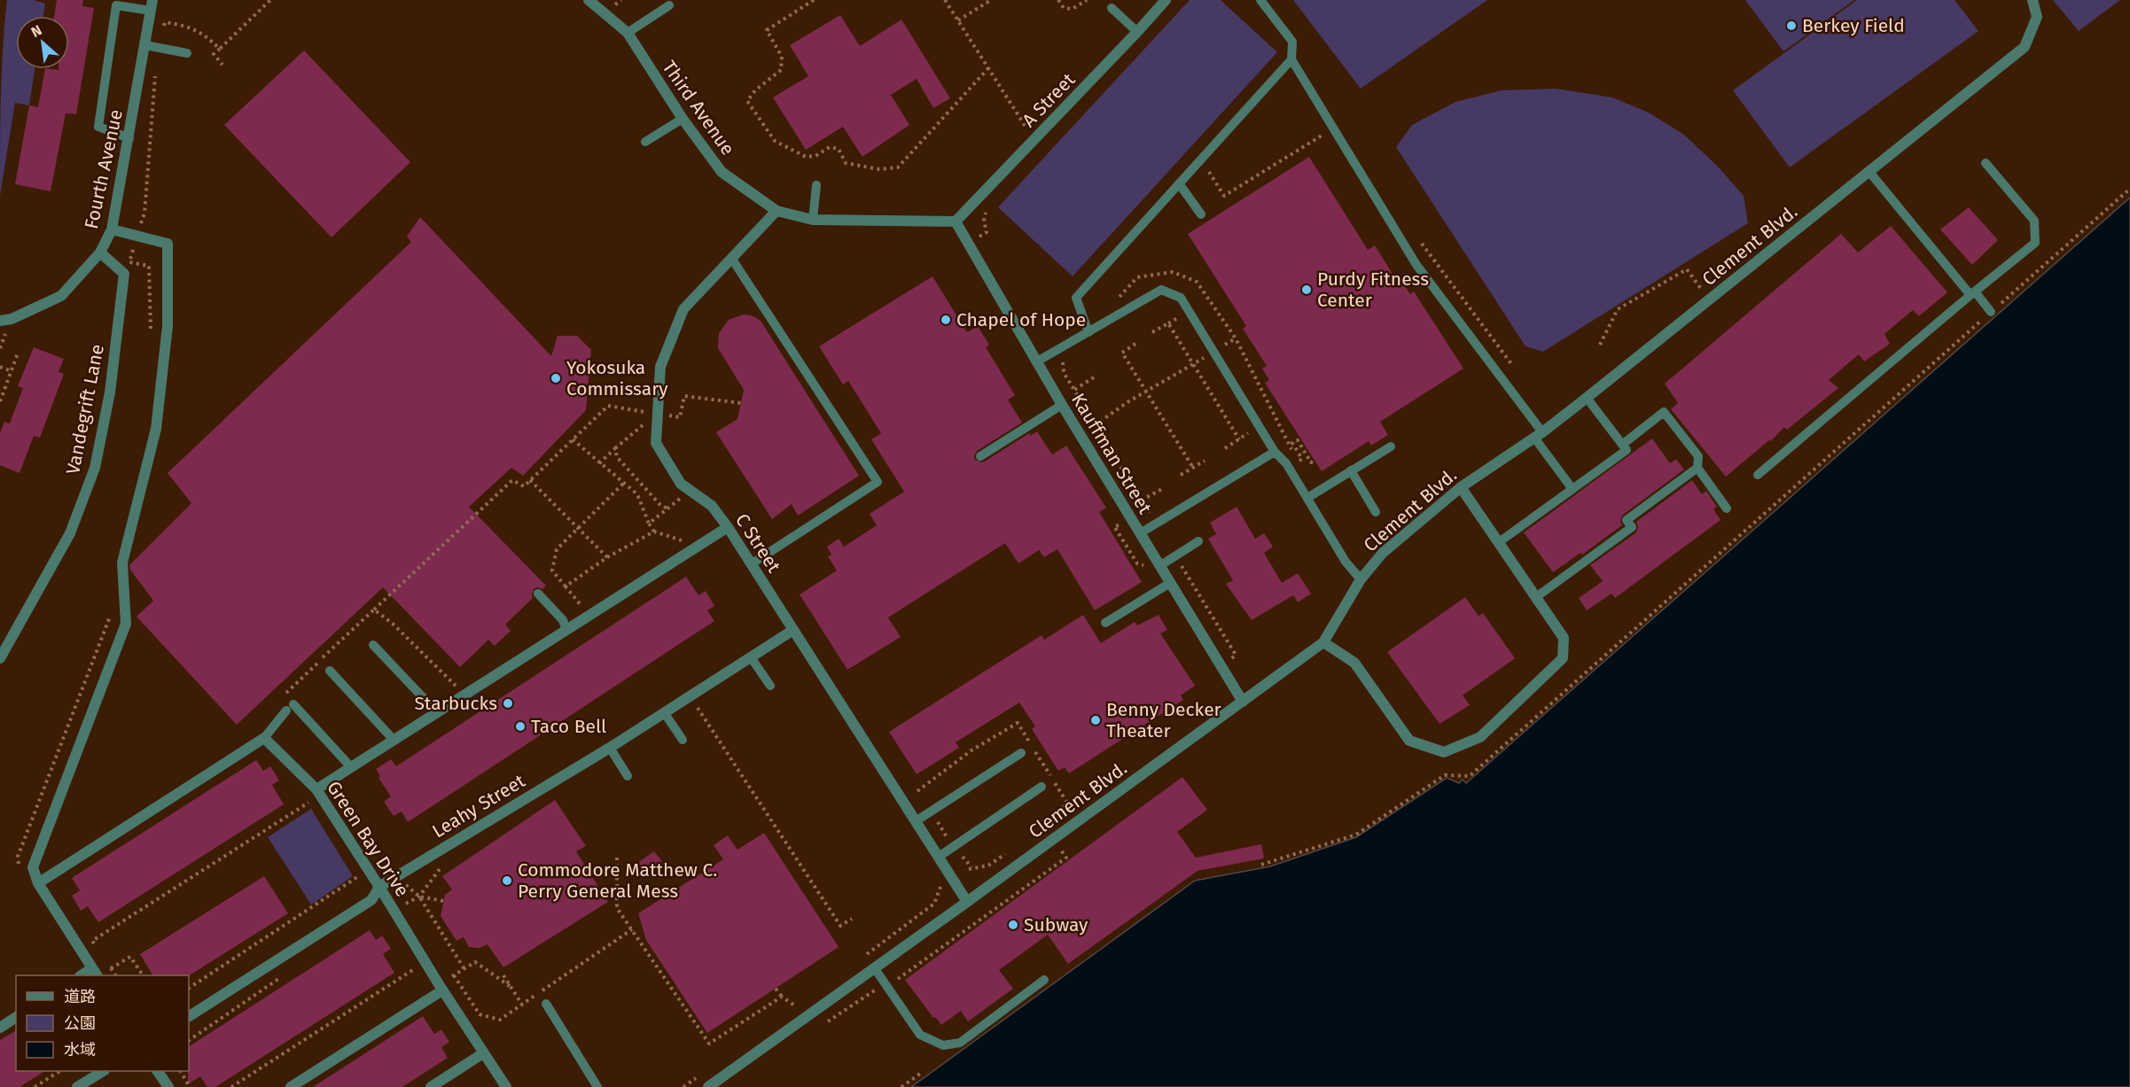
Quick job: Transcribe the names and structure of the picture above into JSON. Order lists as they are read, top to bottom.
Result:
{
  "streets": {
    "street": [
      "A Street",
      "Third Avenue",
      "Fourth Avenue",
      "Clement Blvd.",
      "Vandegrift Lane",
      "Kauffman Street",
      "C Street",
      "Leahy Street",
      "Green Bay Drive"
    ]
  },
  "crossings": [
    ["A Street", "Third Avenue"],
    ["A Street", "Kauffman Street"],
    ["Third Avenue", "Kauffman Street"],
    ["Third Avenue", "C Street"],
    ["Fourth Avenue", "Vandegrift Lane"],
    ["Clement Blvd.", "Kauffman Street"],
    ["Clement Blvd.", "C Street"],
    ["C Street", "Leahy Street"],
    ["Leahy Street", "Green Bay Drive"]
  ],
  "places": [
    "Berkey Field",
    "Purdy Fitness Center",
    "Chapel of Hope",
    "Yokosuka Commissary",
    "Starbucks",
    "Benny Decker Theater",
    "Taco Bell",
    "Commodore Matthew C. Perry General Mess",
    "Subway"
  ],
  "legend": ["道路", "公園", "水域"],
  "north": "top left"
}
